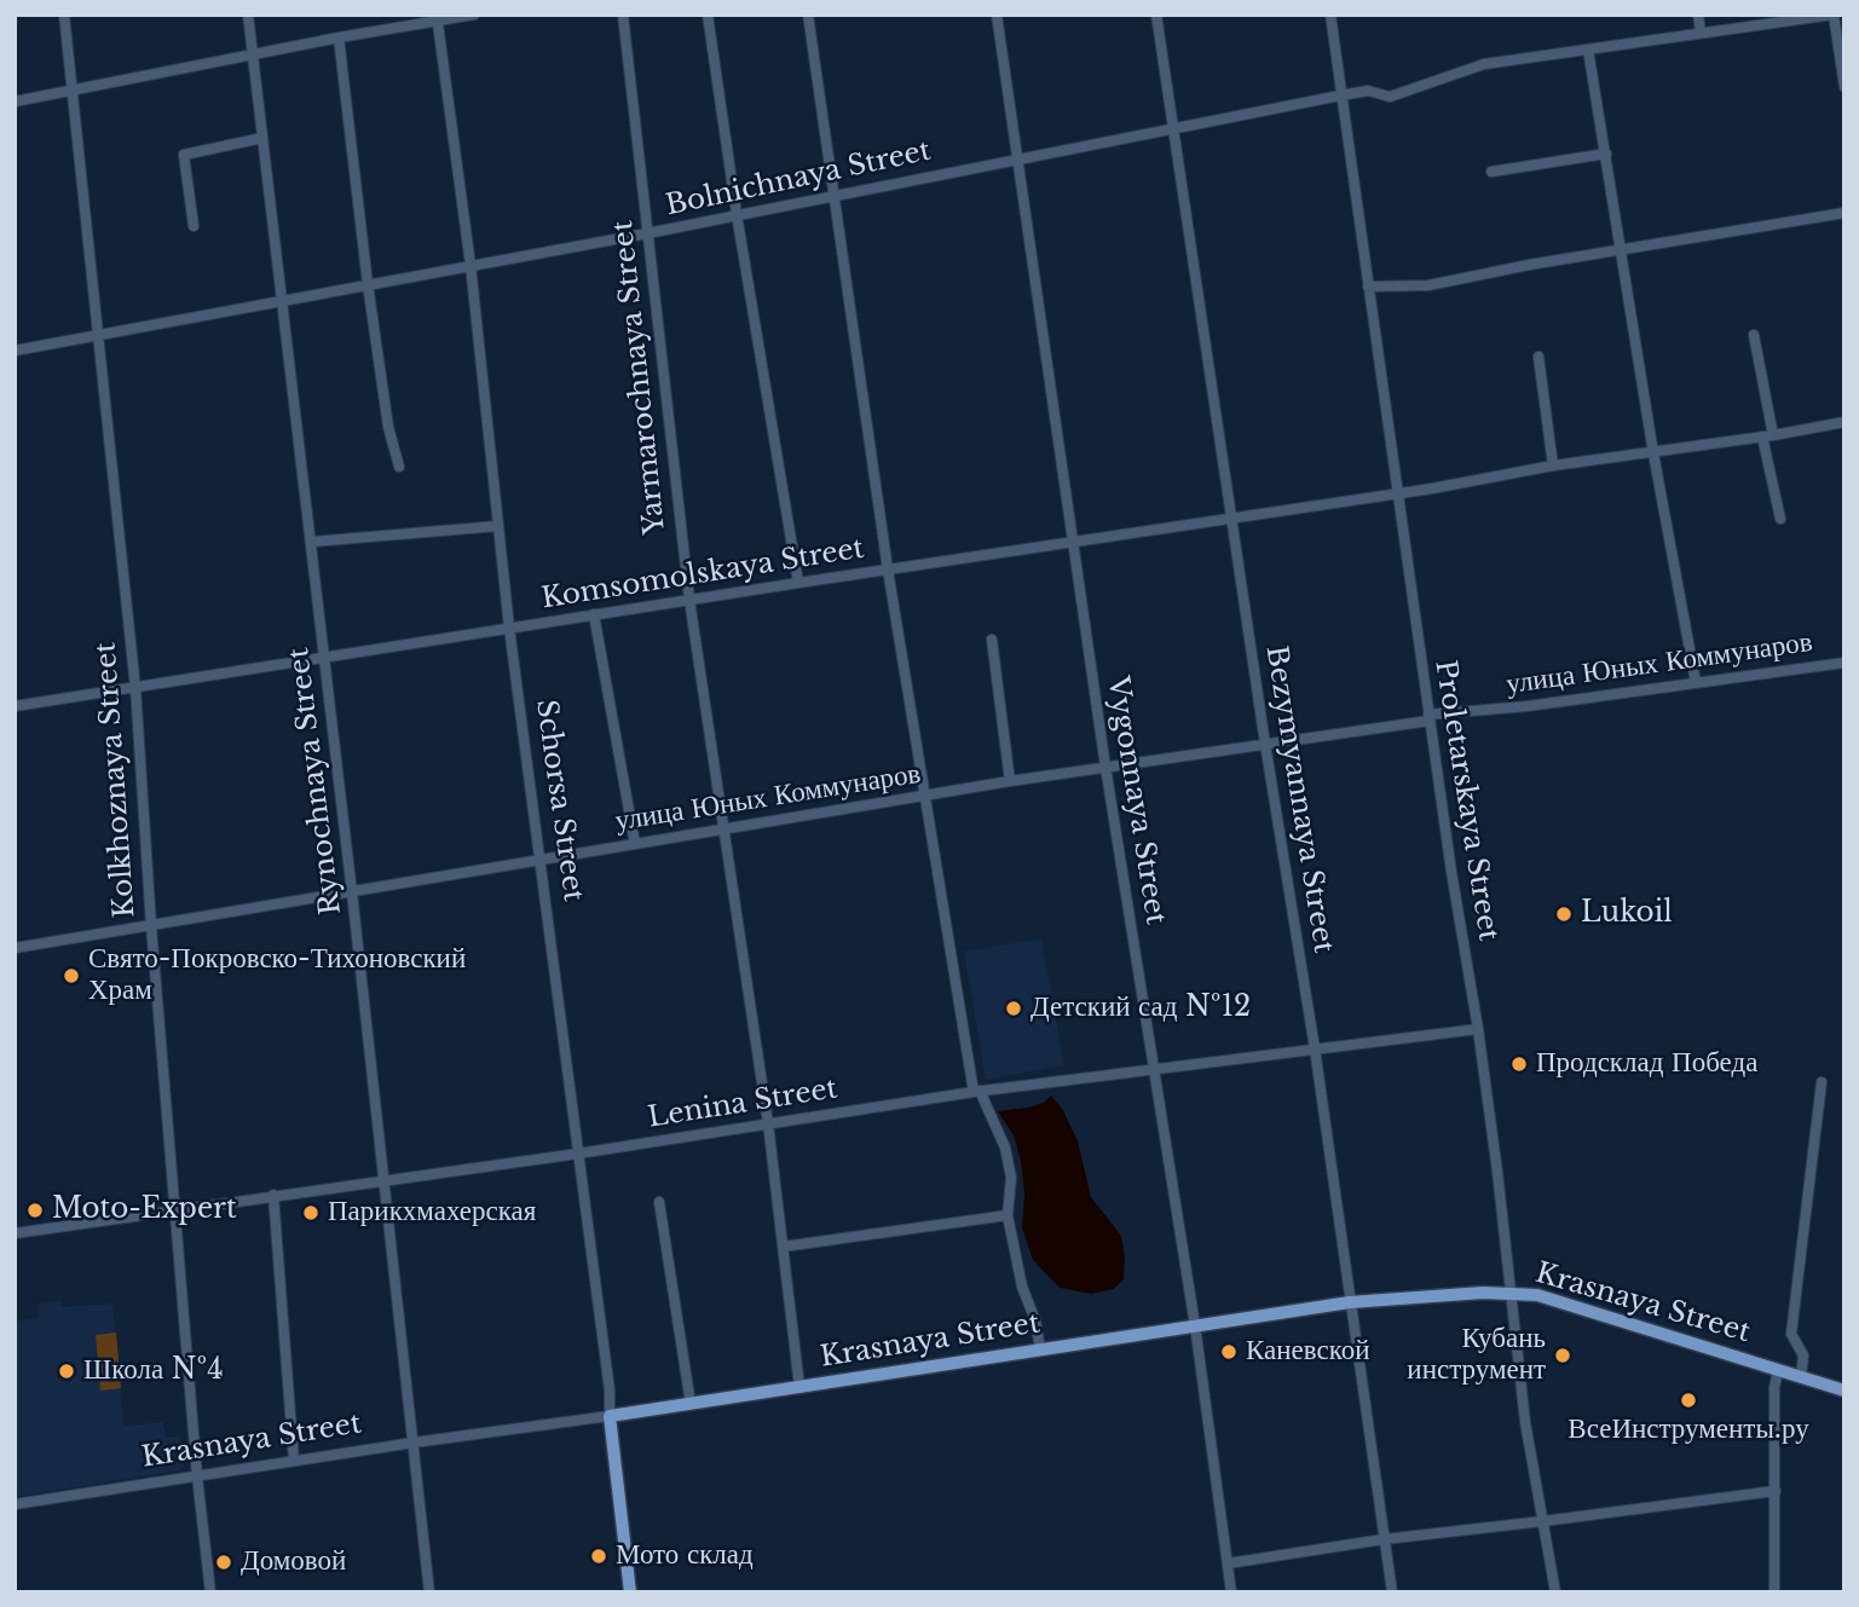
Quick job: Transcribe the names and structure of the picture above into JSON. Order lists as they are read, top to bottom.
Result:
{
  "streets": {
    "main road": ["Schorsa Street", "Krasnaya Street"],
    "street": [
      "Bolnichnaya Street",
      "Yarmarochnaya Street",
      "Komsomolskaya Street",
      "улица Юных Коммунаров",
      "Kolkhoznaya Street",
      "Rynochnaya Street",
      "Bezymyannaya Street",
      "Vygonnaya Street",
      "Proletarskaya Street",
      "Lenina Street"
    ]
  },
  "crossings": [
    ["Bolnichnaya Street", "Yarmarochnaya Street"],
    ["Bolnichnaya Street", "Kolkhoznaya Street"],
    ["Bolnichnaya Street", "Rynochnaya Street"],
    ["Bolnichnaya Street", "Bezymyannaya Street"],
    ["Bolnichnaya Street", "Schorsa Street"],
    ["Bolnichnaya Street", "Vygonnaya Street"],
    ["Bolnichnaya Street", "Proletarskaya Street"],
    ["Yarmarochnaya Street", "Komsomolskaya Street"],
    ["Yarmarochnaya Street", "улица Юных Коммунаров"],
    ["Yarmarochnaya Street", "Lenina Street"],
    ["Yarmarochnaya Street", "Krasnaya Street"],
    ["Komsomolskaya Street", "Kolkhoznaya Street"],
    ["Komsomolskaya Street", "Rynochnaya Street"],
    ["Komsomolskaya Street", "Bezymyannaya Street"],
    ["Komsomolskaya Street", "Schorsa Street"],
    ["Komsomolskaya Street", "Vygonnaya Street"],
    ["Komsomolskaya Street", "Proletarskaya Street"],
    ["улица Юных Коммунаров", "Kolkhoznaya Street"],
    ["улица Юных Коммунаров", "Rynochnaya Street"],
    ["улица Юных Коммунаров", "Bezymyannaya Street"],
    ["улица Юных Коммунаров", "Schorsa Street"],
    ["улица Юных Коммунаров", "Vygonnaya Street"],
    ["улица Юных Коммунаров", "Proletarskaya Street"],
    ["Kolkhoznaya Street", "Lenina Street"],
    ["Kolkhoznaya Street", "Krasnaya Street"],
    ["Rynochnaya Street", "Lenina Street"],
    ["Rynochnaya Street", "Krasnaya Street"],
    ["Bezymyannaya Street", "Lenina Street"],
    ["Bezymyannaya Street", "Krasnaya Street"],
    ["Schorsa Street", "Lenina Street"],
    ["Schorsa Street", "Krasnaya Street"],
    ["Vygonnaya Street", "Lenina Street"],
    ["Vygonnaya Street", "Krasnaya Street"],
    ["Proletarskaya Street", "Lenina Street"],
    ["Proletarskaya Street", "Krasnaya Street"]
  ],
  "places": [
    "Lukoil",
    "Свято-Покровско-Тихоновский Храм",
    "Детский сад №12",
    "Продсклад Победа",
    "Moto-Expert",
    "Парикхмахерская",
    "Каневской",
    "Кубань инструмент",
    "Школа №4",
    "ВсеИнструменты.ру",
    "Мото склад",
    "Домовой"
  ]
}
